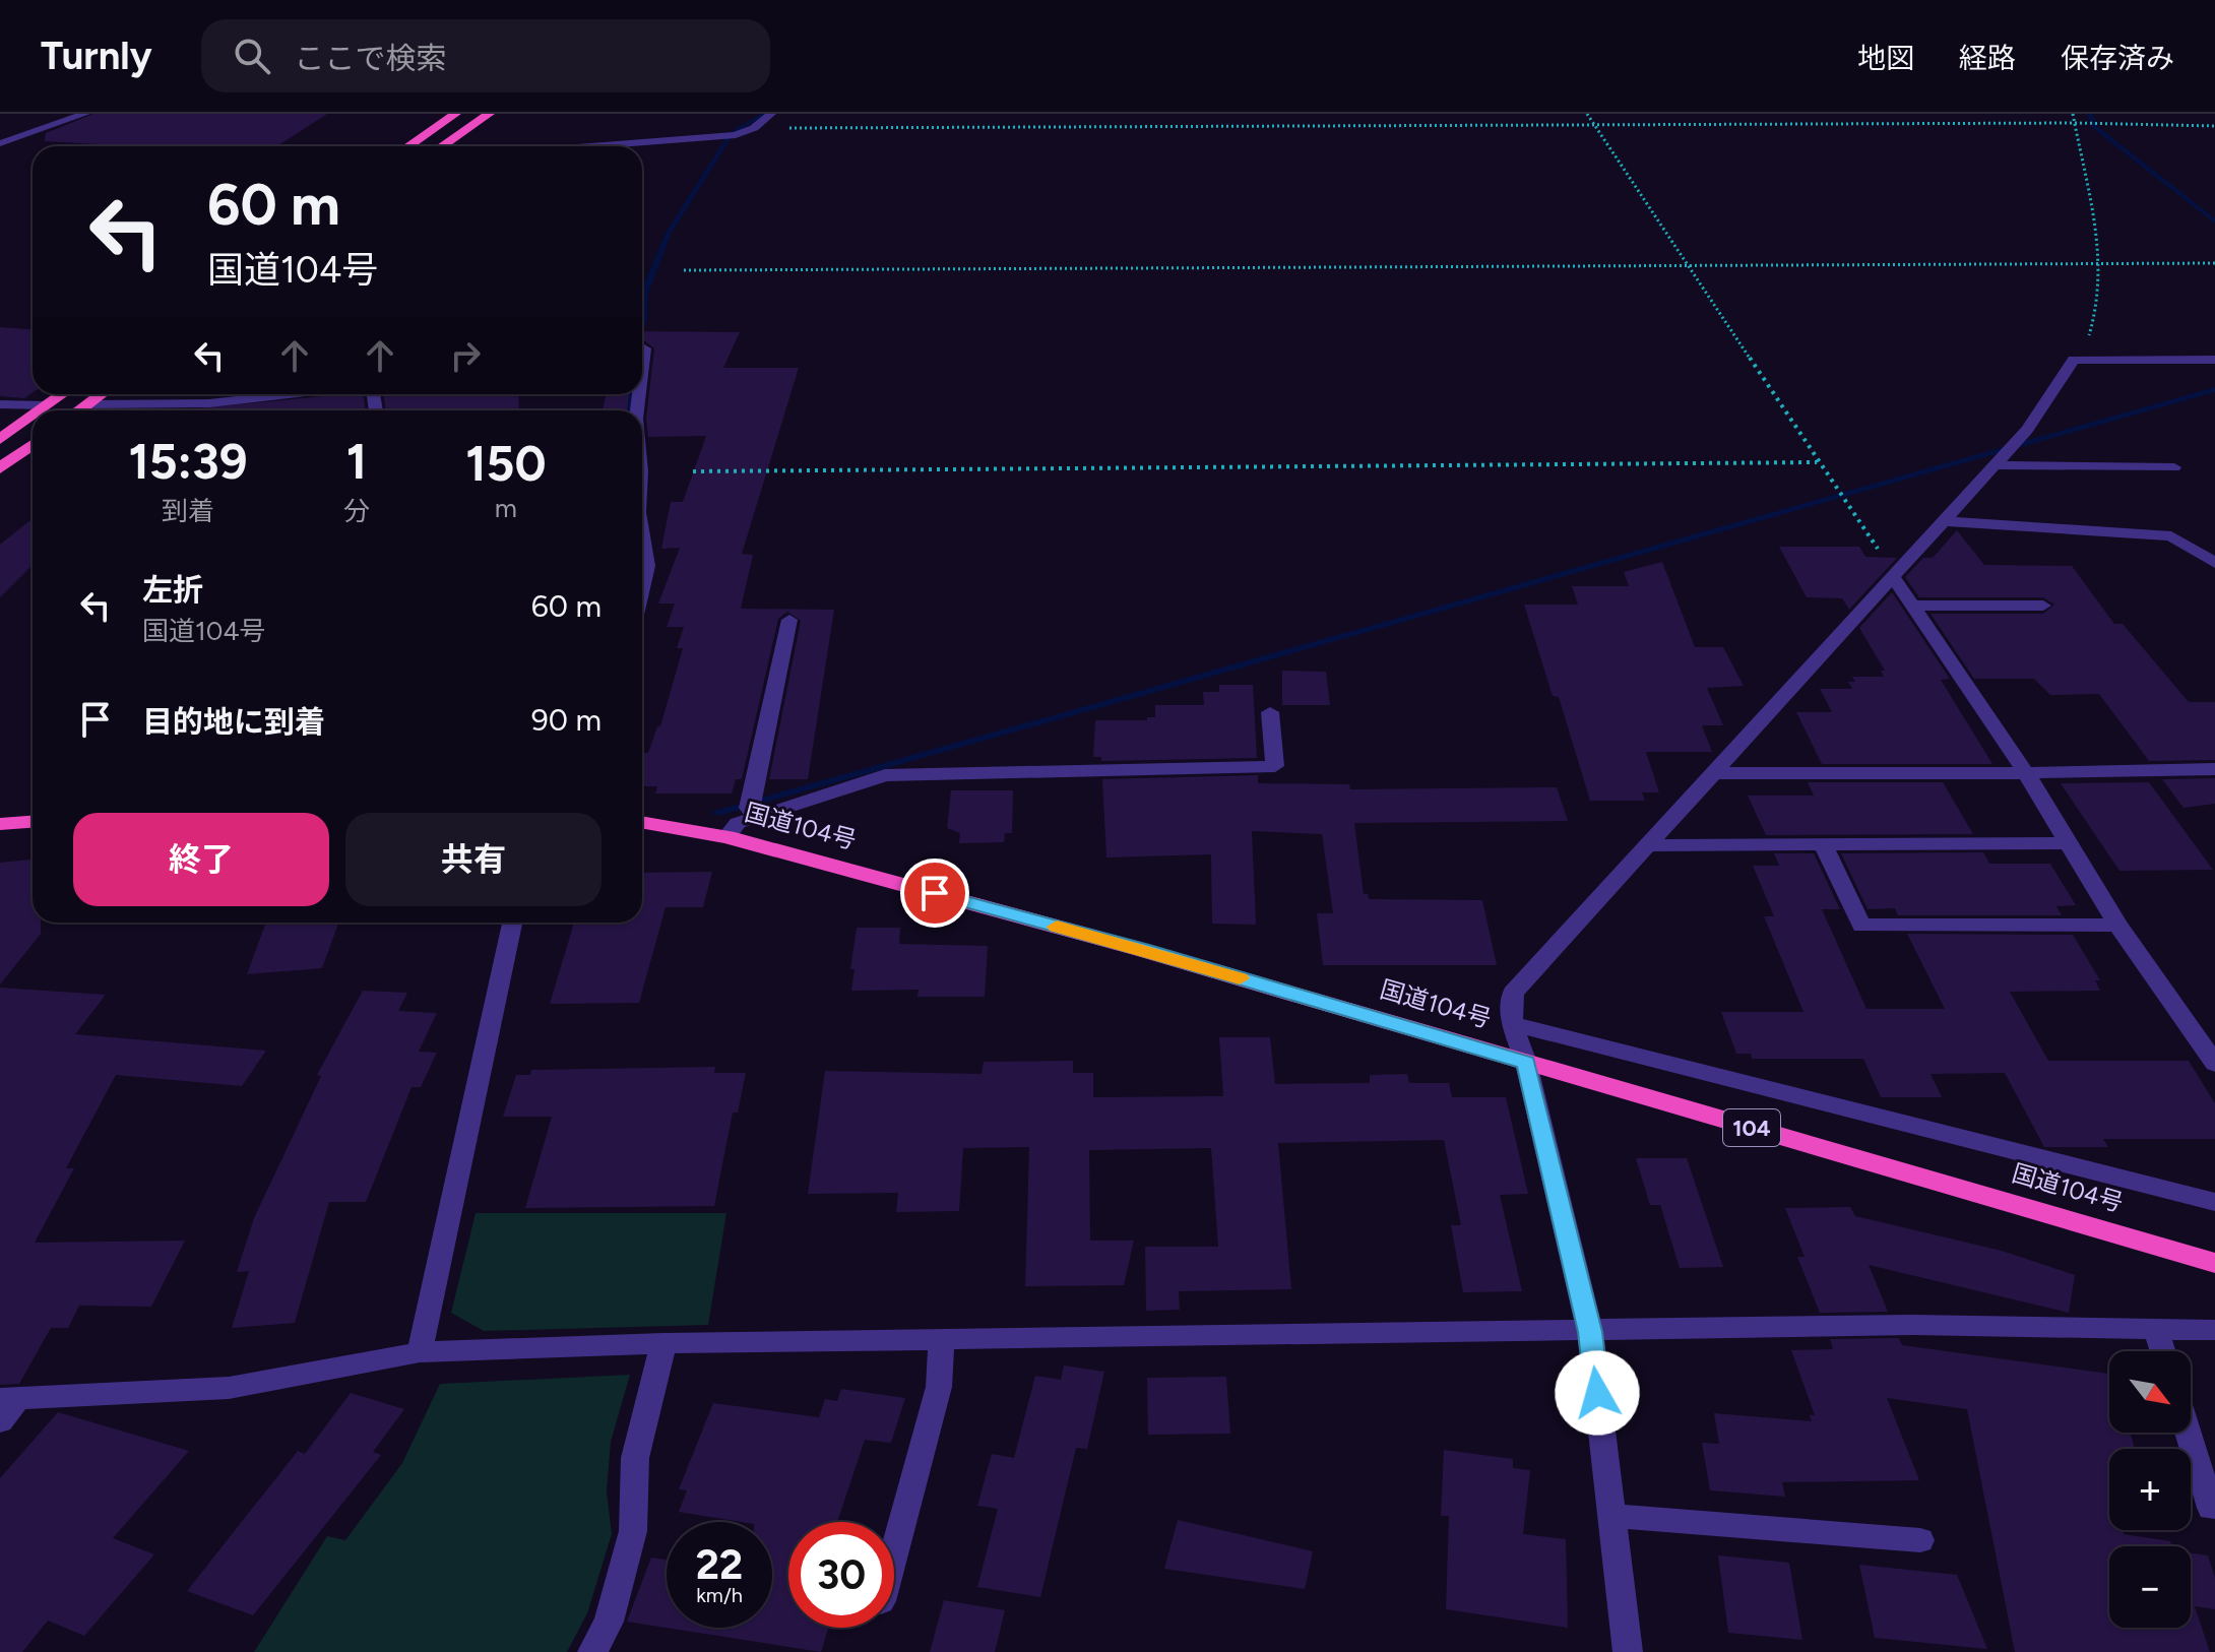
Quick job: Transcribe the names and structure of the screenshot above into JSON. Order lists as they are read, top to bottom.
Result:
{
  "streets": {
    "highway": ["国道104号", "104"]
  },
  "north": "bottom right",
  "page": {
    "header": "Turnly",
    "search": "ここで検索",
    "nav": ["地図", "経路", "保存済み"],
    "turn": ["60 m", "国道104号"],
    "eta": [
      "15:39",
      "到着",
      "1",
      "分",
      "150",
      "m"
    ],
    "list": [
      {
        "name": "左折",
        "note": "国道104号",
        "value": "60 m"
      },
      {
        "name": "目的地に到着",
        "value": "90 m"
      }
    ],
    "buttons": ["終了", "共有"],
    "map_buttons": ["+", "−"],
    "speed": "22 km/h",
    "limit": "30"
  }
}
